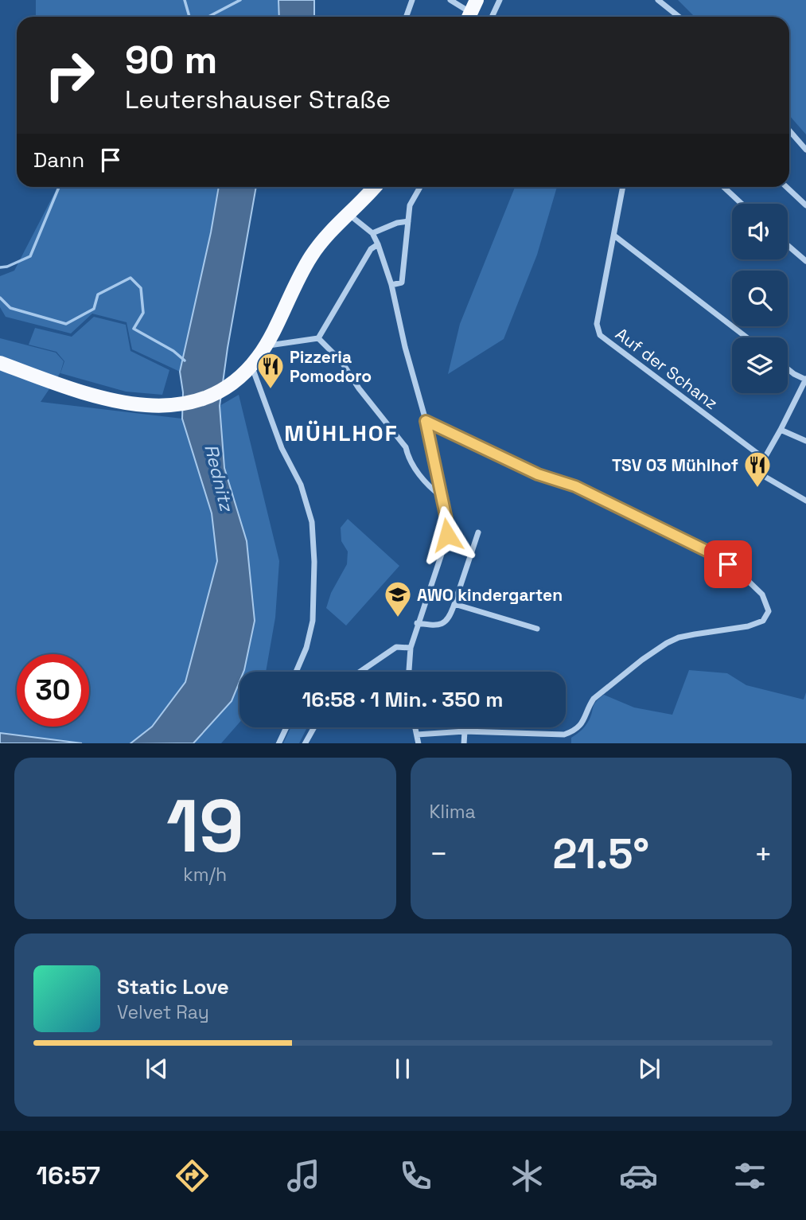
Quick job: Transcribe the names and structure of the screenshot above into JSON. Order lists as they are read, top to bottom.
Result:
{
  "streets": {
    "street": ["Auf der Schanz"]
  },
  "districts": ["MÜHLHOF"],
  "water": ["Rednitz"],
  "places": {
    "restaurant": ["Pizzeria Pomodoro", "TSV 03 Mühlhof"],
    "school or university": ["AWO kindergarten"]
  },
  "page": {
    "turn": ["90 m", "Leutershauser Straße"],
    "then": "Dann",
    "limit": "30",
    "trip": "16:58 · 1 Min. · 350 m",
    "tile": [
      ["19", "km/h"],
      "Klima"
    ],
    "heat": ["−", "21.5°", "+"],
    "song": ["Static Love", "Velvet Ray"],
    "tabs": "16:57"
  }
}
